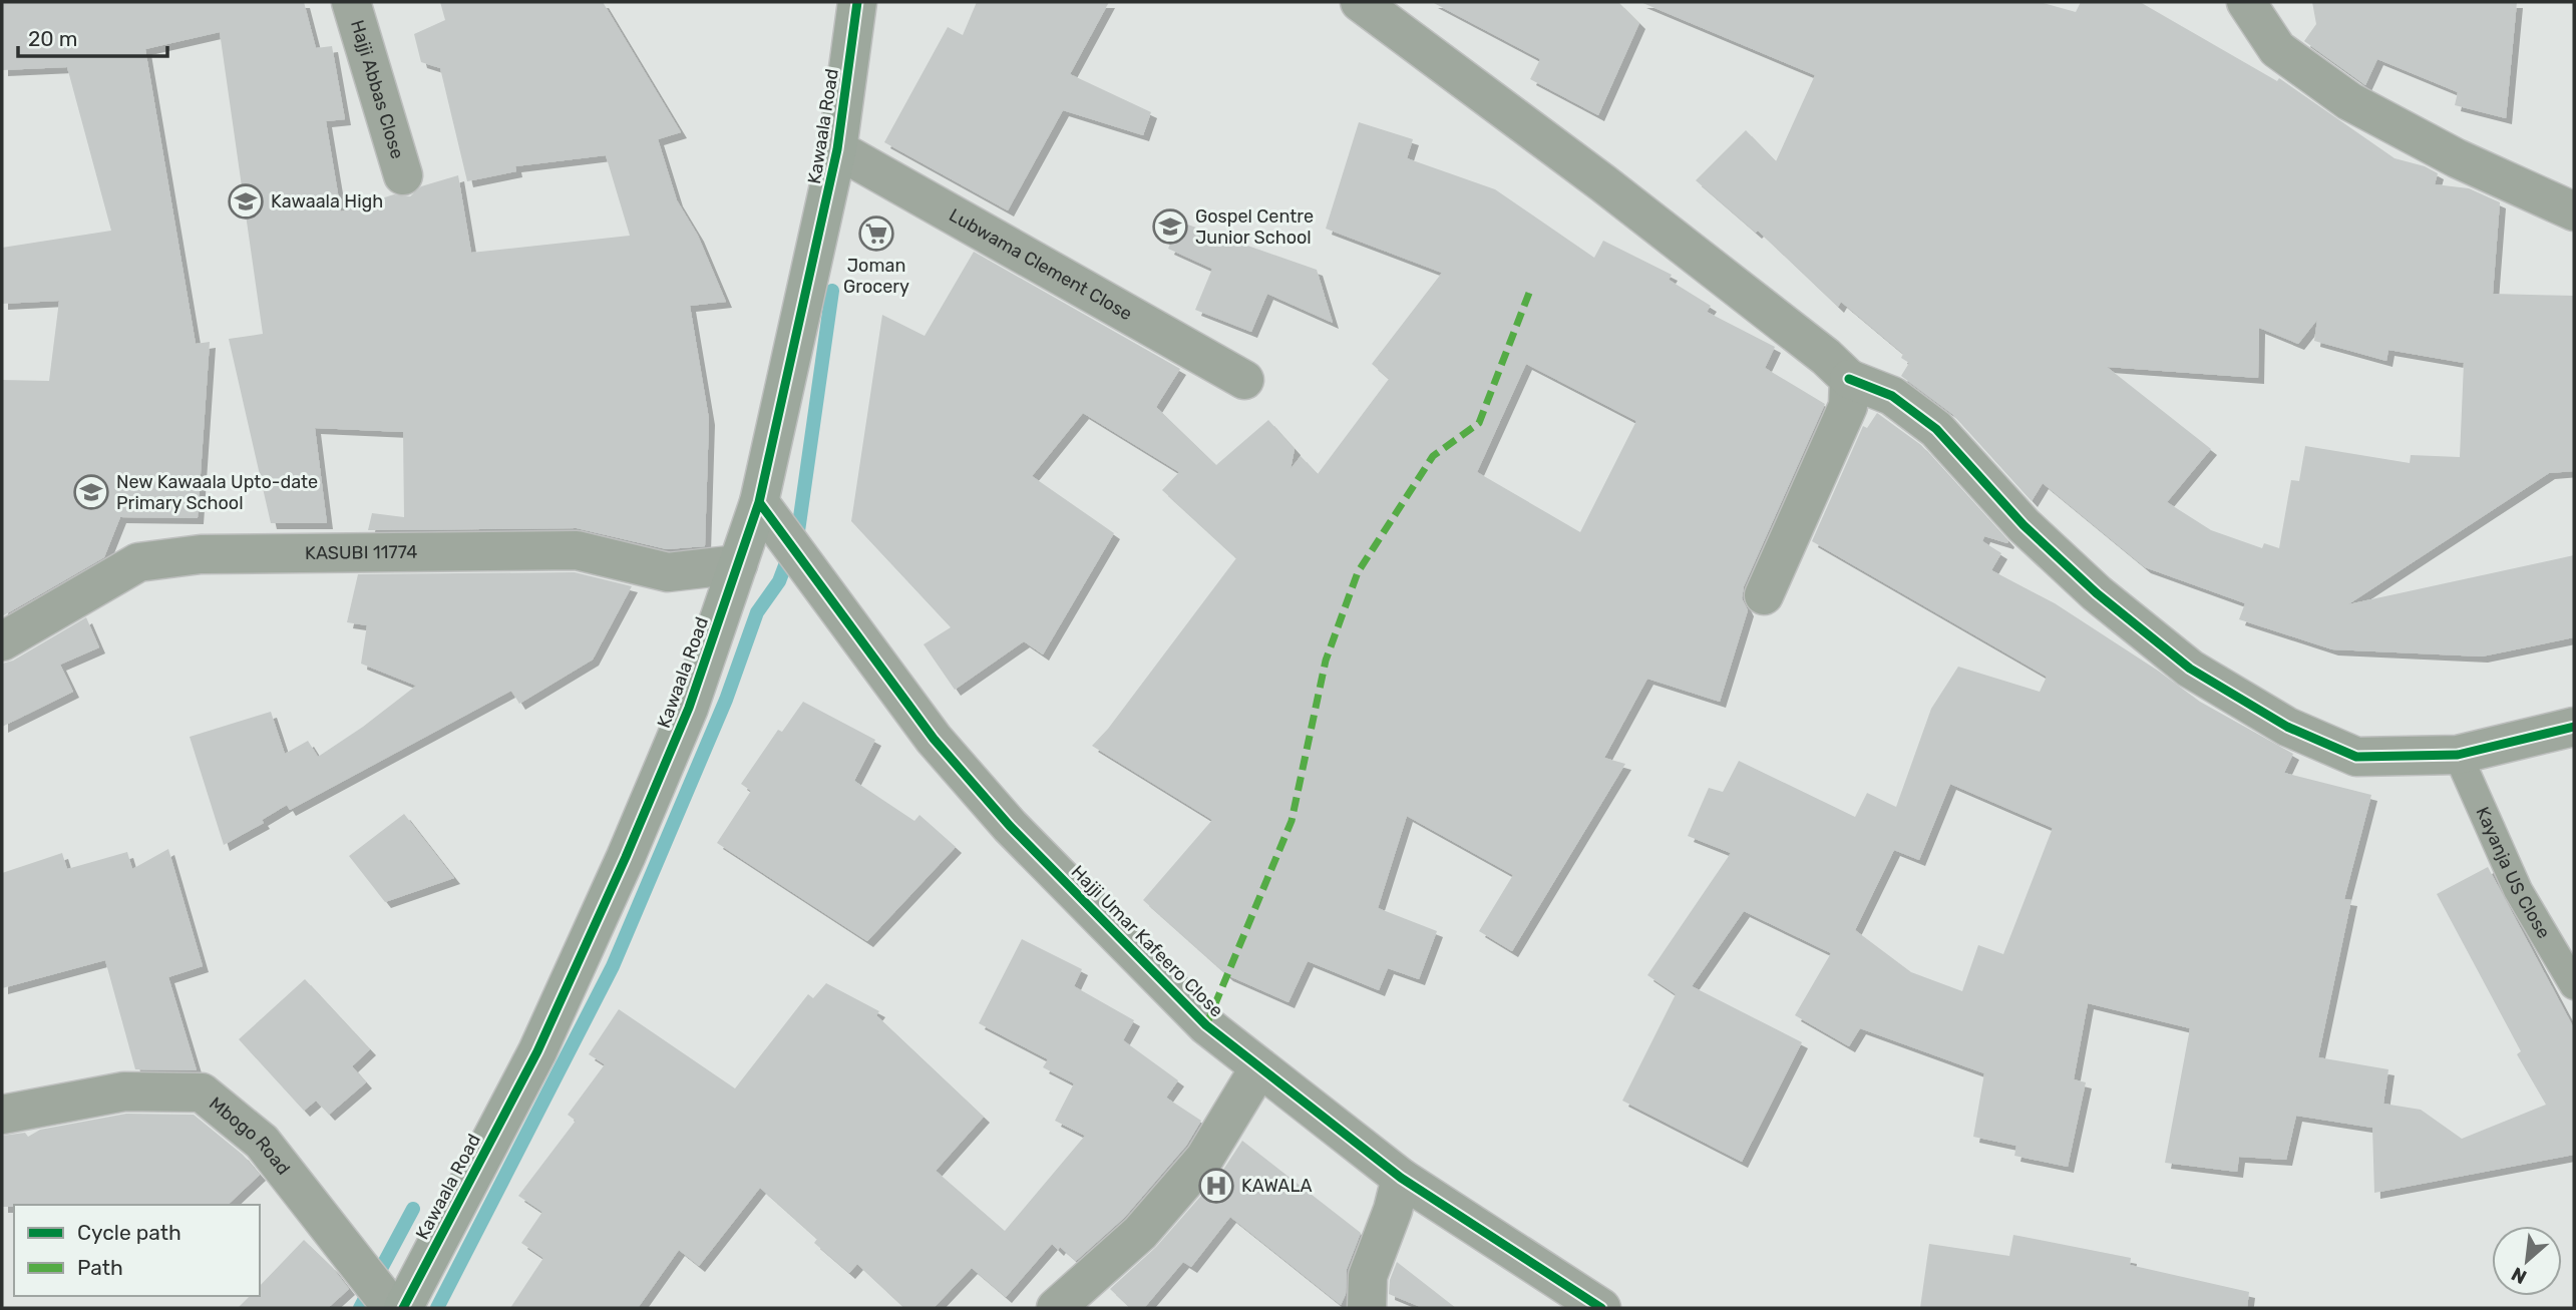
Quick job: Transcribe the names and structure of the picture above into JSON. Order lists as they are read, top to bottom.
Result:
{
  "streets": {
    "street": [
      "Hajji Abbas Close",
      "Kawaala Road",
      "Lubwama Clement Close",
      "KASUBI 11774",
      "Hajji Umar Kafeero Close",
      "Mbogo Road"
    ],
    "lane": ["Kayanja US Close"]
  },
  "crossings": [
    ["Kawaala Road", "Lubwama Clement Close"],
    ["Kawaala Road", "KASUBI 11774"],
    ["Kawaala Road", "Hajji Umar Kafeero Close"]
  ],
  "places": {
    "school or university": ["Kawaala High", "Gospel Centre Junior School", "New Kawaala Upto-date Primary School"],
    "supermarket": ["Joman Grocery"],
    "hospital": ["KAWALA"]
  },
  "legend": ["Cycle path", "Path"],
  "scale_bar": "20 m",
  "north": "bottom left"
}
